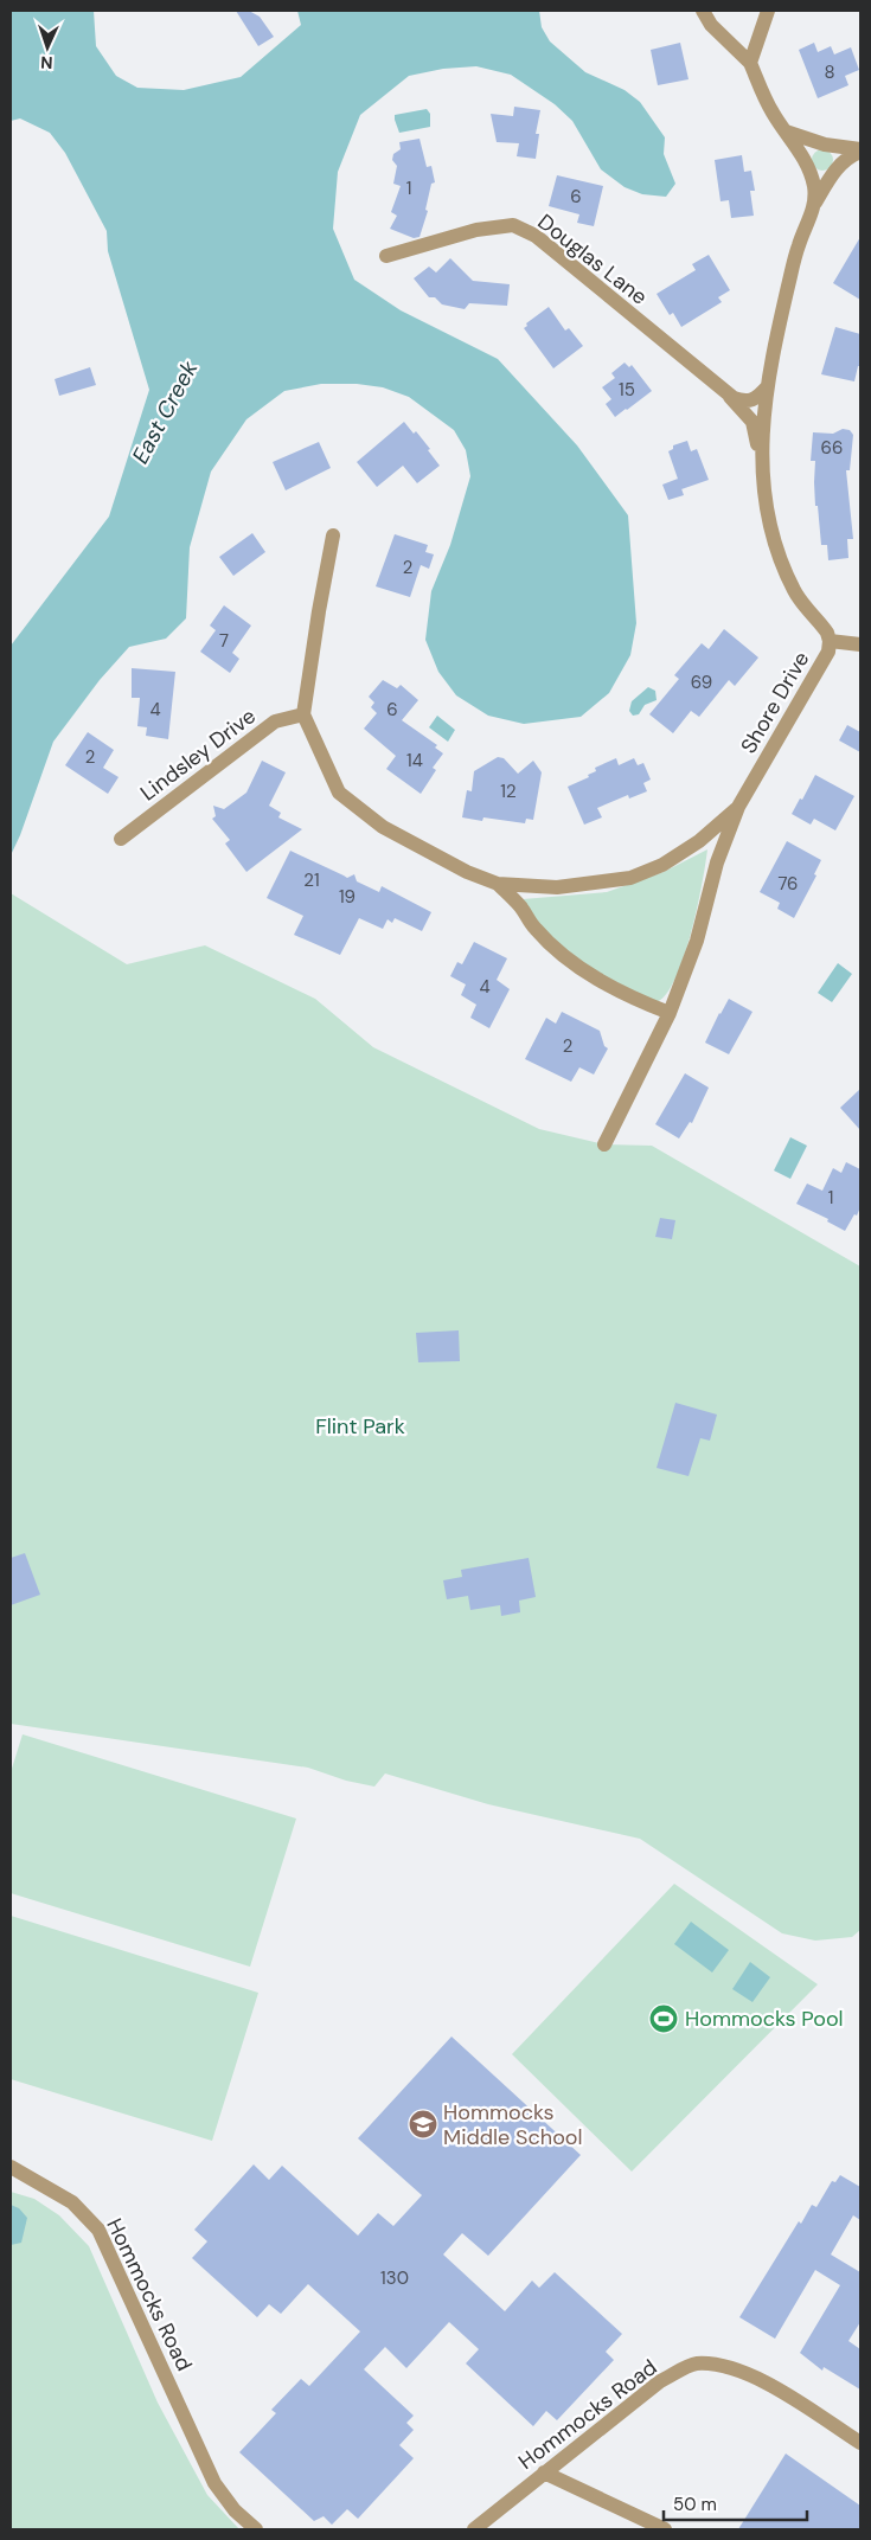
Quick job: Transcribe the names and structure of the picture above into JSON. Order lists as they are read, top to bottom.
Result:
{
  "streets": {
    "street": [
      "Douglas Lane",
      "Shore Drive",
      "Lindsley Drive",
      "Hommocks Road"
    ]
  },
  "crossings": [
    ["Douglas Lane", "Shore Drive"]
  ],
  "water": ["East Creek"],
  "parks": ["Flint Park"],
  "places": {
    "sports": ["Hommocks Pool"],
    "school or university": ["Hommocks Middle School"]
  },
  "house_numbers": [
    "8",
    "1",
    "6",
    "15",
    "66",
    "2",
    "7",
    "69",
    "4",
    "6",
    "2",
    "14",
    "12",
    "21",
    "76",
    "19",
    "4",
    "2",
    "1",
    "130"
  ],
  "scale_bar": "50 m",
  "north": "bottom"
}
